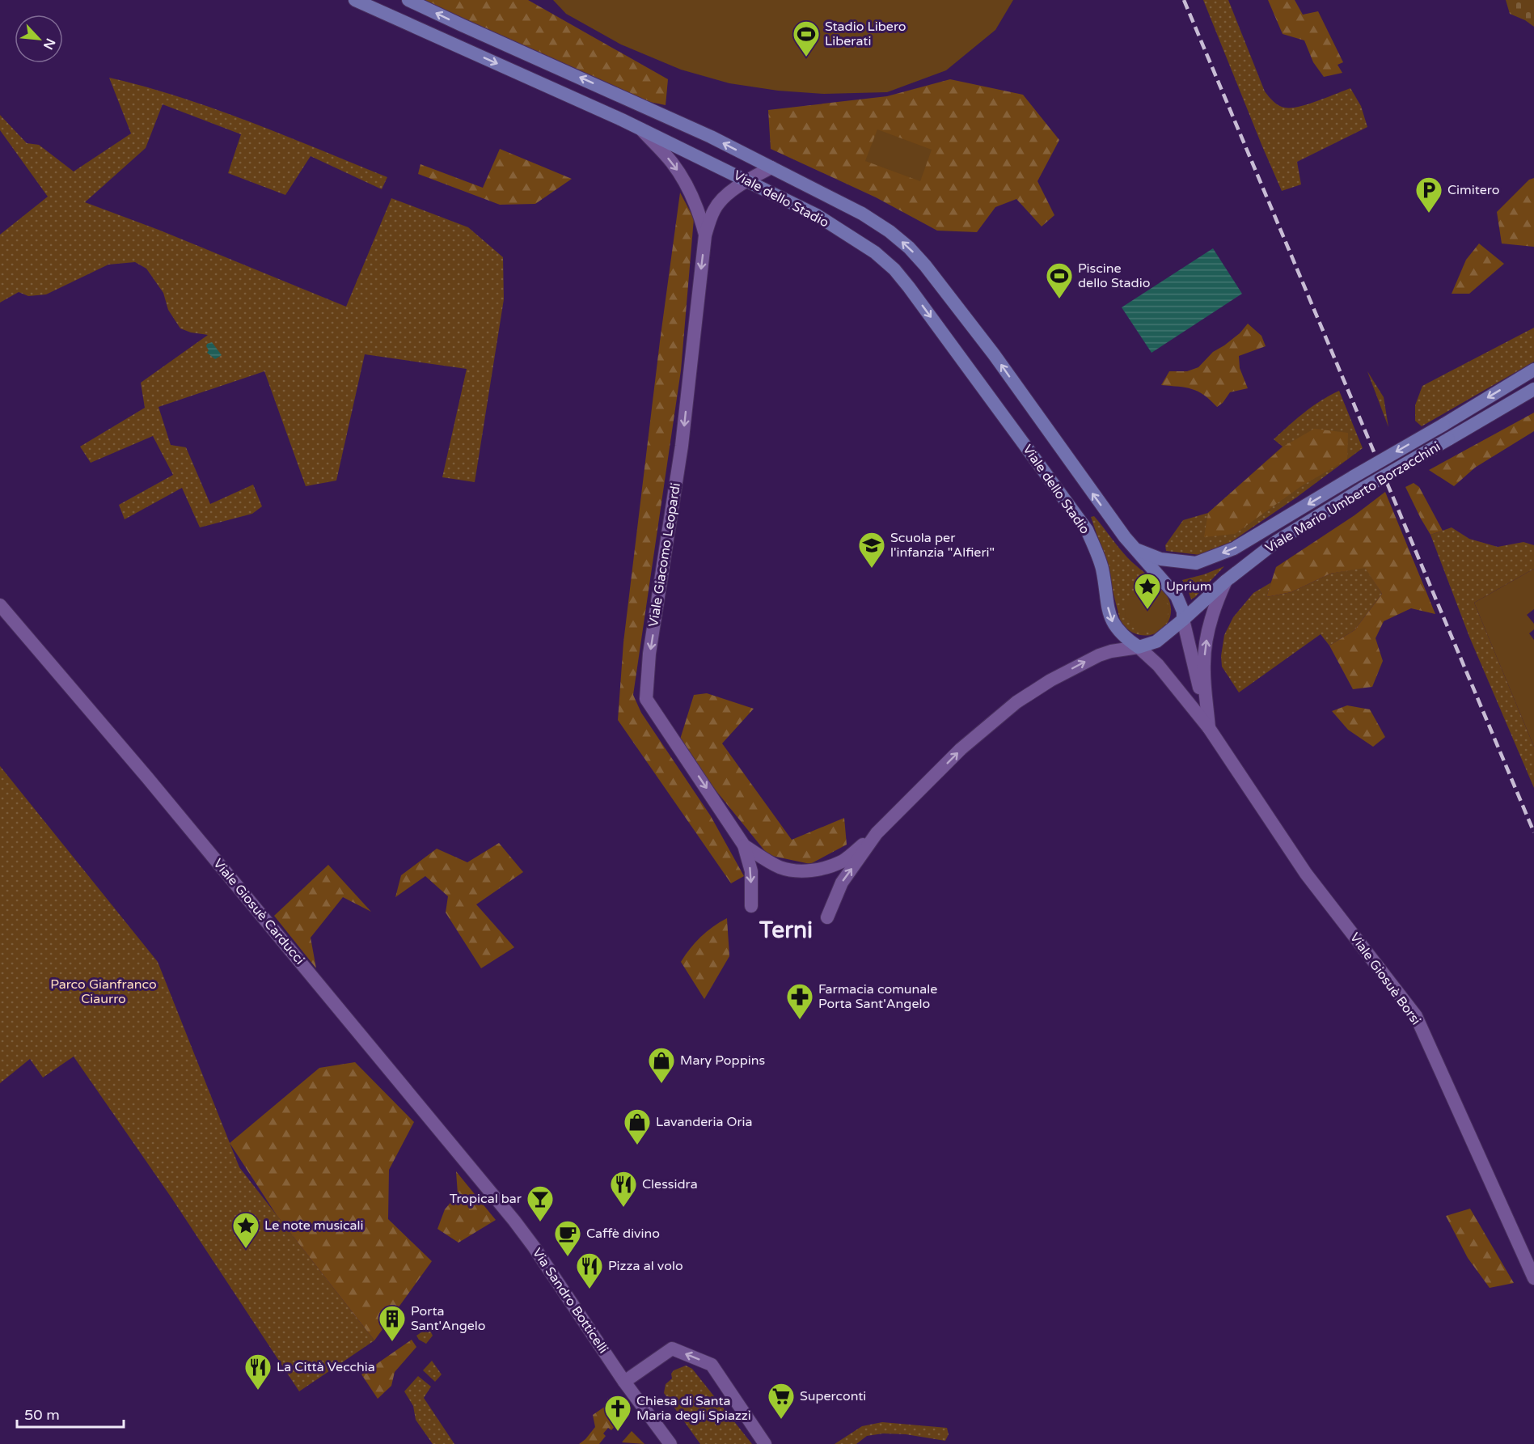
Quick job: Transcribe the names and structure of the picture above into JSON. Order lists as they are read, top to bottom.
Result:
{
  "streets": {
    "main road": ["Viale dello Stadio", "Viale Mario Umberto Borzacchini"],
    "street": [
      "Viale Giacomo Leopardi",
      "Viale Giosuè Carducci",
      "Viale Giosuè Borsi",
      "Via Sandro Botticelli"
    ]
  },
  "crossings": [
    ["Viale dello Stadio", "Viale Mario Umberto Borzacchini"],
    ["Viale dello Stadio", "Viale Giacomo Leopardi"],
    ["Viale dello Stadio", "Viale Giosuè Borsi"],
    ["Viale Mario Umberto Borzacchini", "Viale Giosuè Borsi"],
    ["Viale Giosuè Carducci", "Via Sandro Botticelli"]
  ],
  "one_way": ["Viale Giacomo Leopardi"],
  "districts": ["Terni"],
  "parks": ["Parco Gianfranco Ciaurro"],
  "places": {
    "sports": ["Stadio Libero Liberati", "Piscine dello Stadio"],
    "parking": ["Cimitero"],
    "school or university": ["Scuola per l'infanzia \"Alfieri\""],
    "place": ["Uprium", "Le note musicali"],
    "pharmacy": ["Farmacia comunale Porta Sant'Angelo"],
    "shop": ["Mary Poppins", "Lavanderia Oria"],
    "restaurant": ["Clessidra", "Pizza al volo", "La Città Vecchia"],
    "bar": ["Tropical bar"],
    "cafe": ["Caffè divino"],
    "building": ["Porta Sant'Angelo"],
    "supermarket": ["Superconti"],
    "church": ["Chiesa di Santa Maria degli Spiazzi"]
  },
  "scale_bar": "50 m",
  "north": "bottom right"
}
